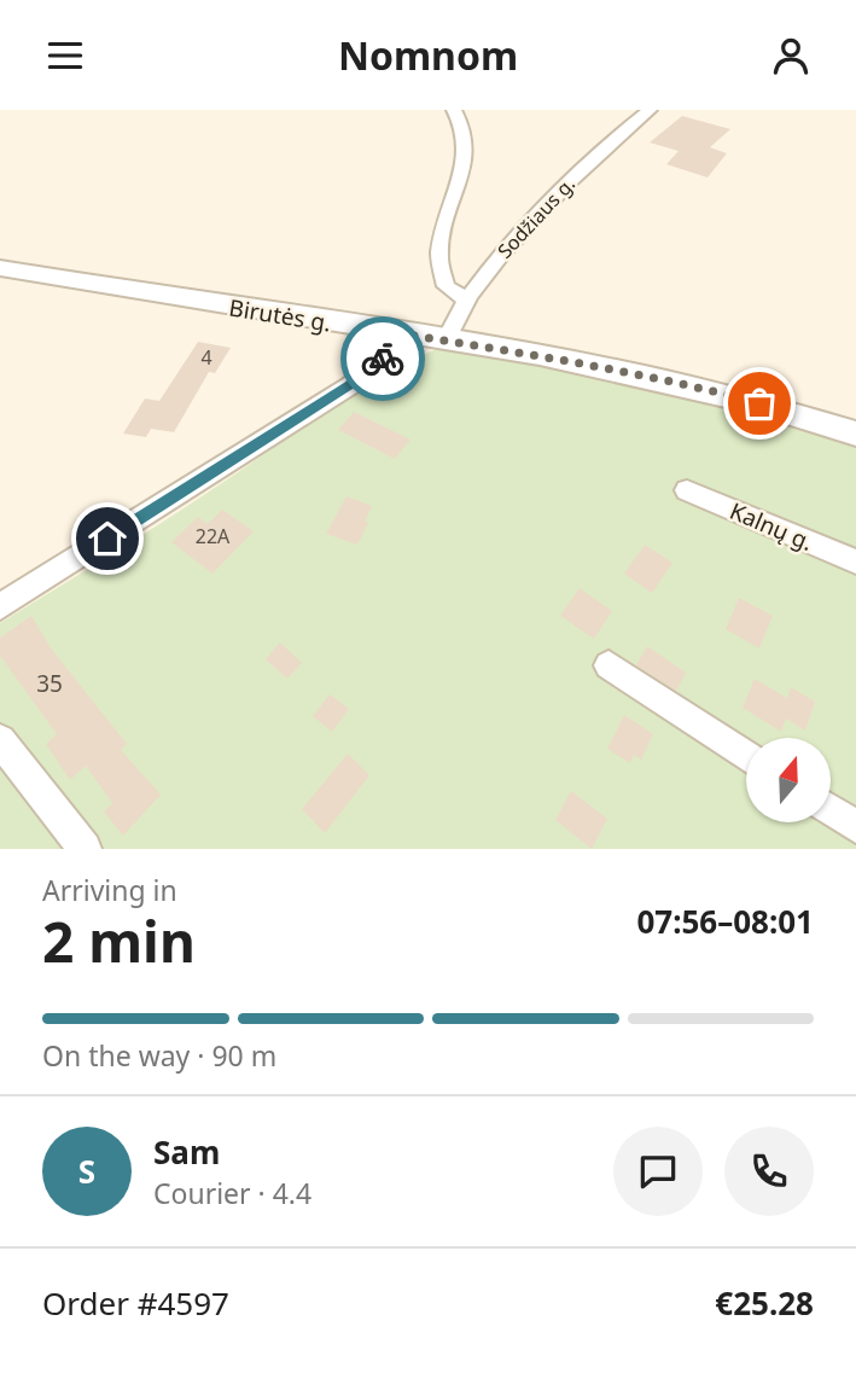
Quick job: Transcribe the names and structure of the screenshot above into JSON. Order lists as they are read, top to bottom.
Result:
{
  "streets": {
    "main road": ["Birutės g."],
    "street": ["Sodžiaus g.", "Kalnų g."]
  },
  "crossings": [
    ["Sodžiaus g.", "Birutės g."]
  ],
  "house_numbers": ["4", "22A", "35"],
  "north": "top",
  "page": {
    "header": "Nomnom",
    "heading": ["2 min", "Arriving in", "07:56–08:01"],
    "panel": [
      "Sam",
      "Courier · 4.4",
      "Order #4597",
      "€25.28"
    ],
    "bar": "On the way · 90 m",
    "round": "S"
  }
}
